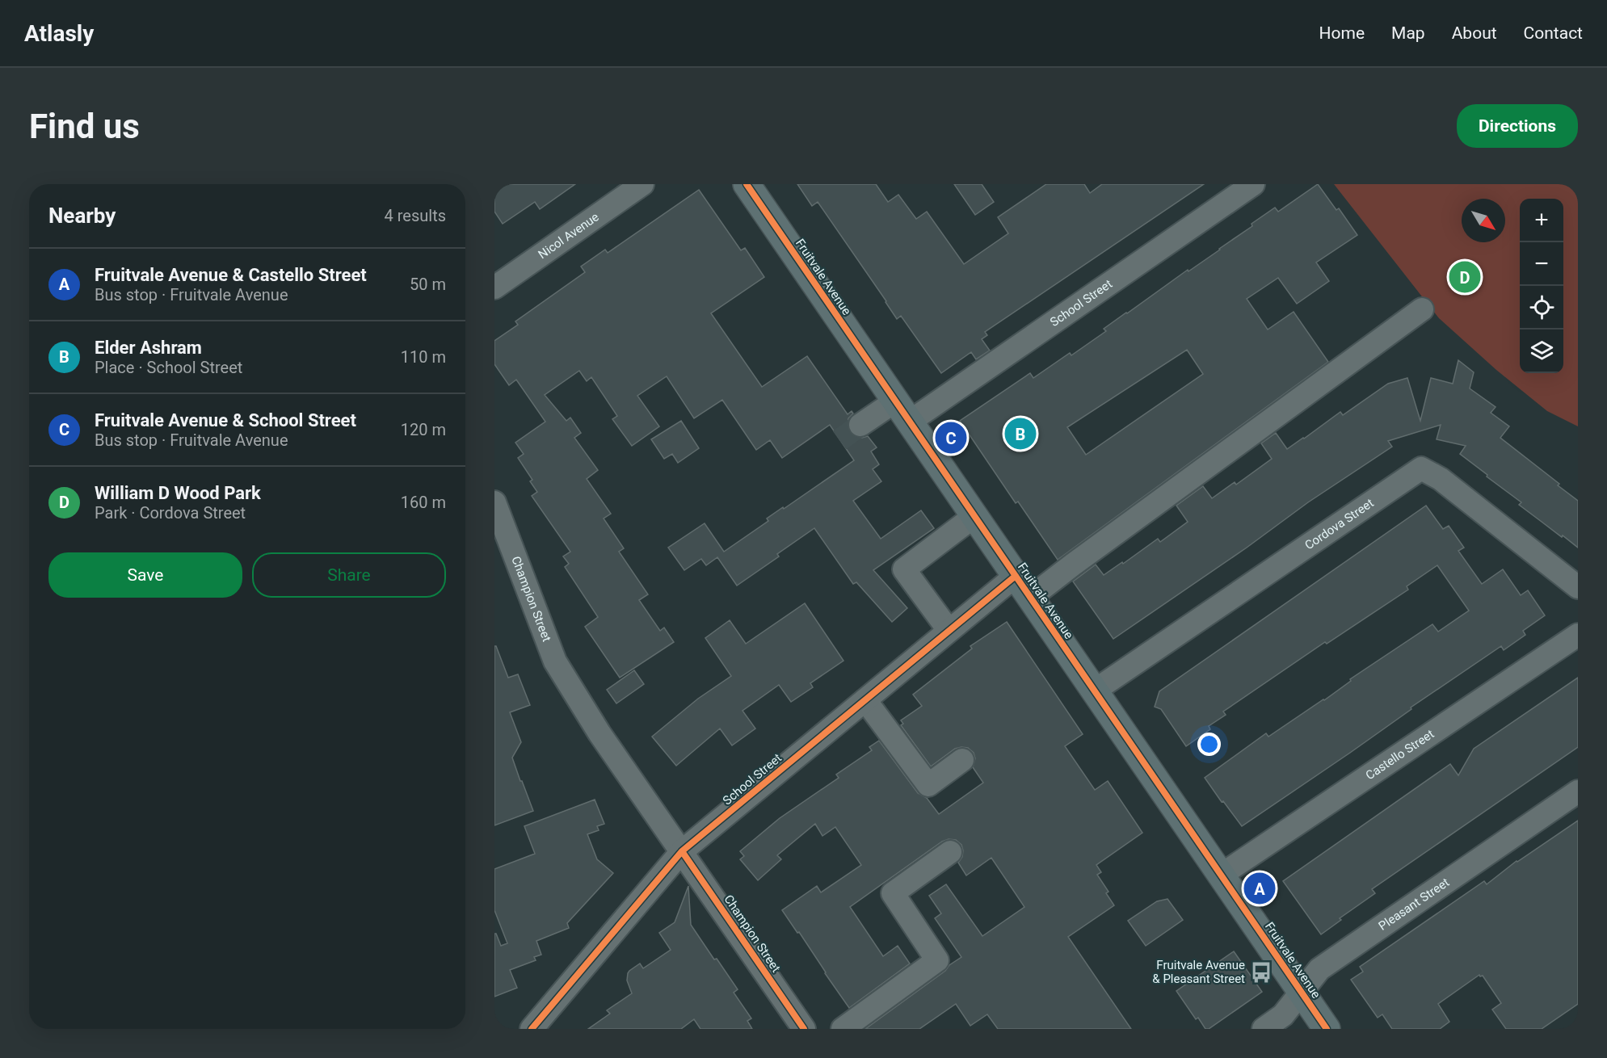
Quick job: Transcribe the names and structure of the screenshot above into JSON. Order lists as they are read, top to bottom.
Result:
{
  "streets": {
    "main road": ["Fruitvale Avenue"],
    "street": [
      "Nicol Avenue",
      "School Street",
      "Cordova Street",
      "Champion Street",
      "Castello Street",
      "Pleasant Street"
    ]
  },
  "crossings": [
    ["Fruitvale Avenue", "School Street"],
    ["Fruitvale Avenue", "Cordova Street"],
    ["Fruitvale Avenue", "Castello Street"],
    ["Fruitvale Avenue", "Pleasant Street"],
    ["School Street", "Champion Street"]
  ],
  "places": {
    "bus stop": ["Fruitvale Avenue & Pleasant Street"]
  },
  "north": "bottom right",
  "page": {
    "header": "Atlasly",
    "nav": [
      "Home",
      "Map",
      "About",
      "Contact"
    ],
    "buttons": [
      "Directions",
      ["Save", "Share"]
    ],
    "title": "Find us",
    "heading": ["Nearby", "4 results"],
    "map_buttons": ["+", "−"],
    "list": [
      {
        "mark": "A",
        "name": "Fruitvale Avenue & Castello Street",
        "note": "Bus stop · Fruitvale Avenue",
        "value": "50 m"
      },
      {
        "mark": "B",
        "name": "Elder Ashram",
        "note": "Place · School Street",
        "value": "110 m"
      },
      {
        "mark": "C",
        "name": "Fruitvale Avenue & School Street",
        "note": "Bus stop · Fruitvale Avenue",
        "value": "120 m"
      },
      {
        "mark": "D",
        "name": "William D Wood Park",
        "note": "Park · Cordova Street",
        "value": "160 m"
      }
    ],
    "pins": [
      "D",
      "B",
      "C",
      "A"
    ]
  }
}
